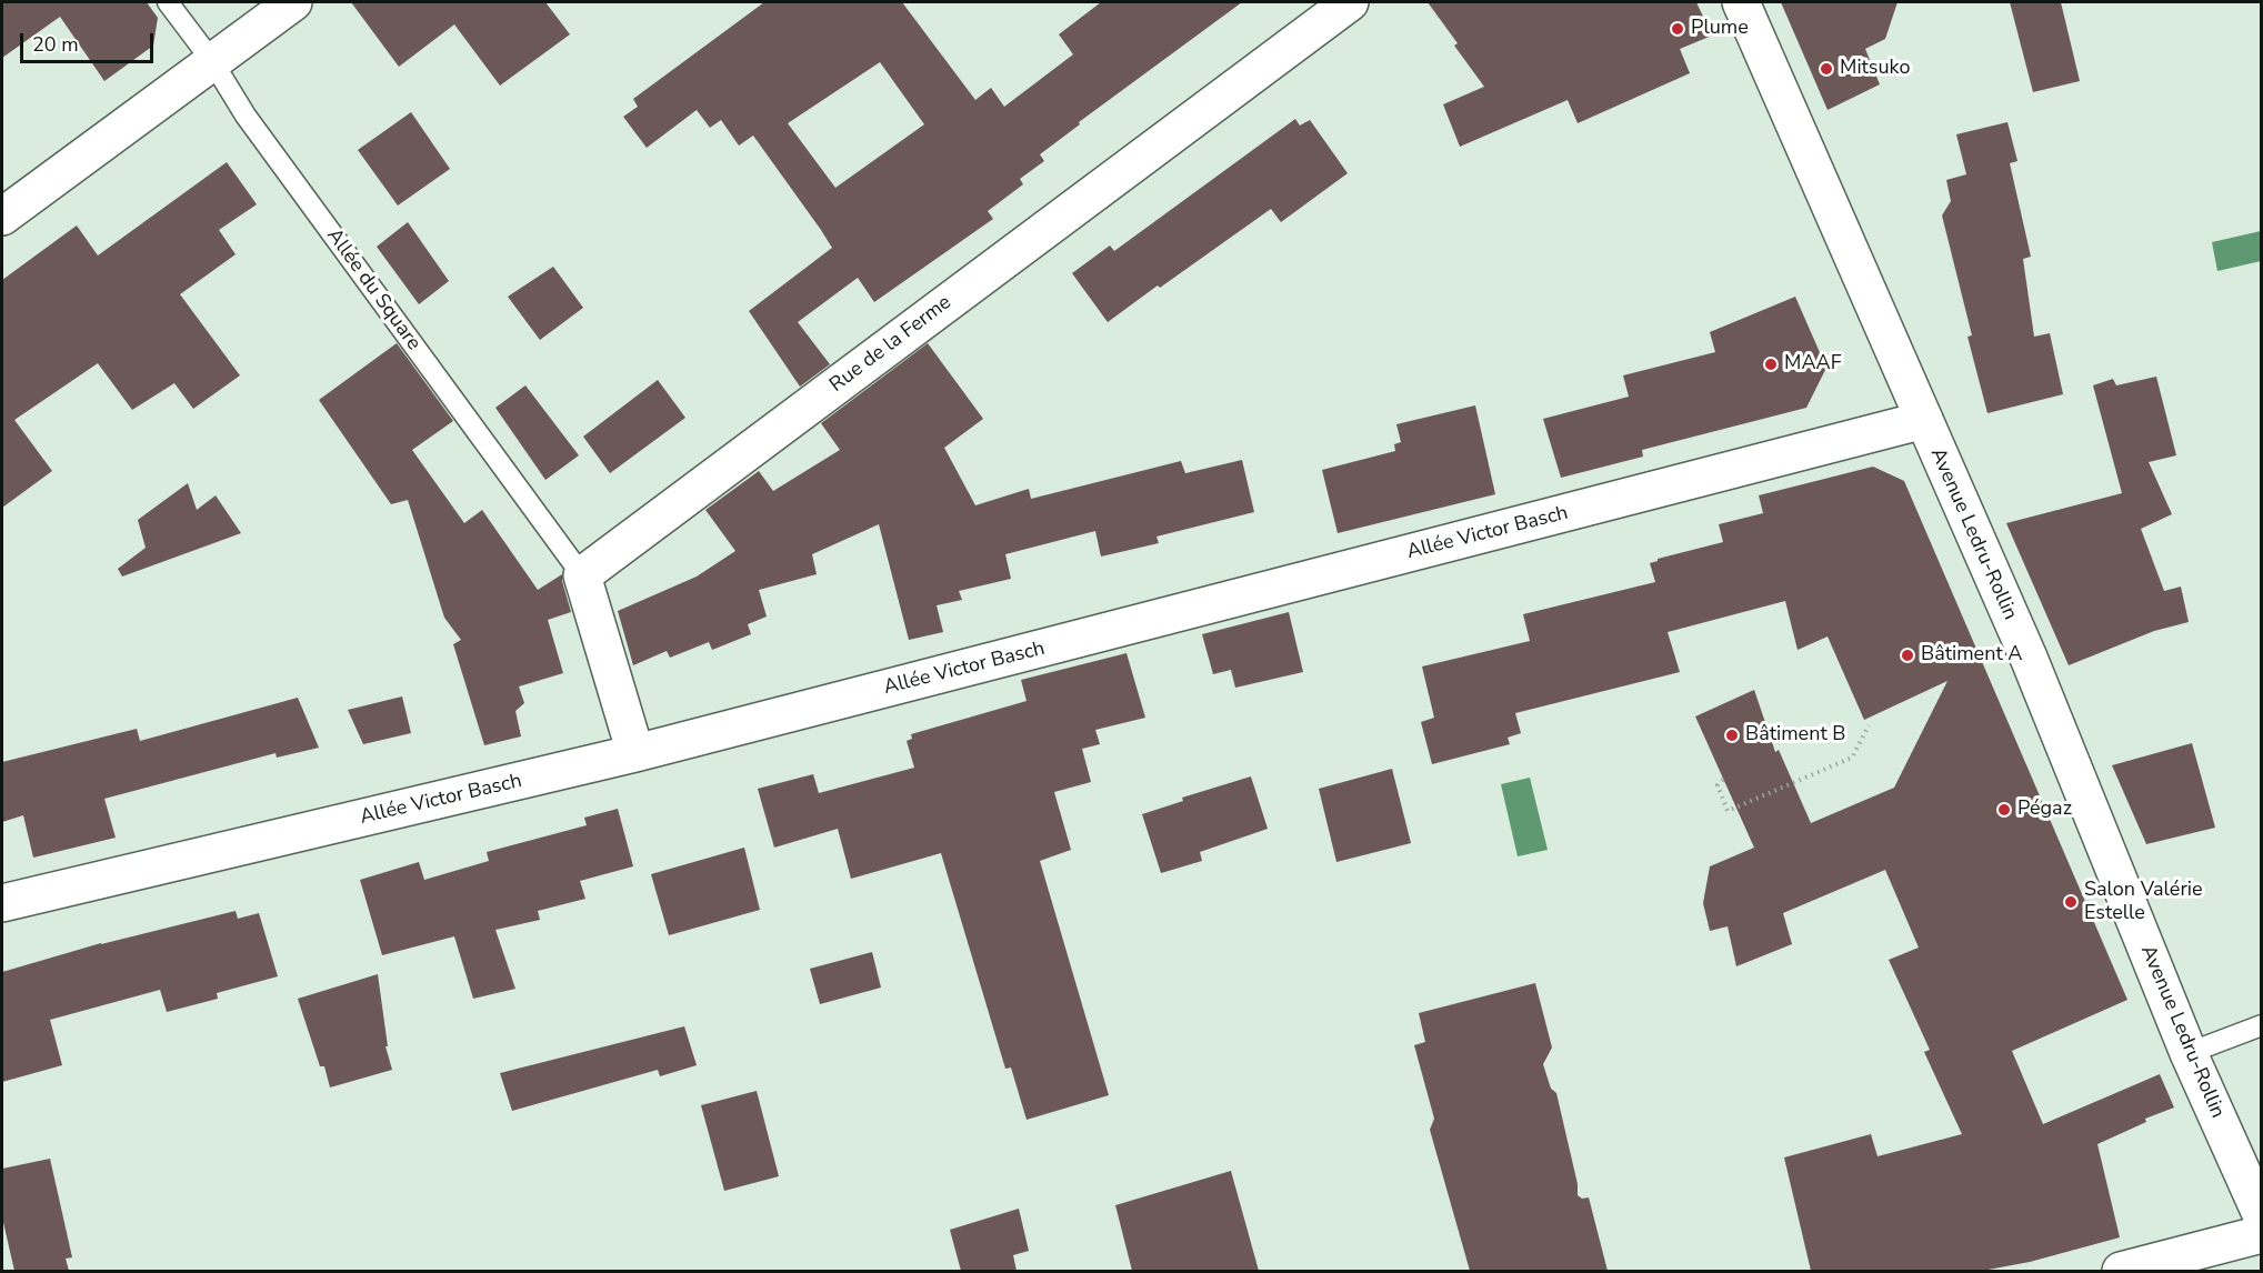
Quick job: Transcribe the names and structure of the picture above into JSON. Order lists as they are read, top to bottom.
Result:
{
  "streets": {
    "street": ["Rue de la Ferme", "Allée Victor Basch", "Avenue Ledru-Rollin"],
    "lane": ["Allée du Square"]
  },
  "crossings": [
    ["Allée du Square", "Rue de la Ferme"],
    ["Allée Victor Basch", "Avenue Ledru-Rollin"]
  ],
  "places": [
    "Plume",
    "Mitsuko",
    "MAAF",
    "Bâtiment A",
    "Bâtiment B",
    "Pégaz",
    "Salon Valérie Estelle"
  ],
  "scale_bar": "20 m"
}
